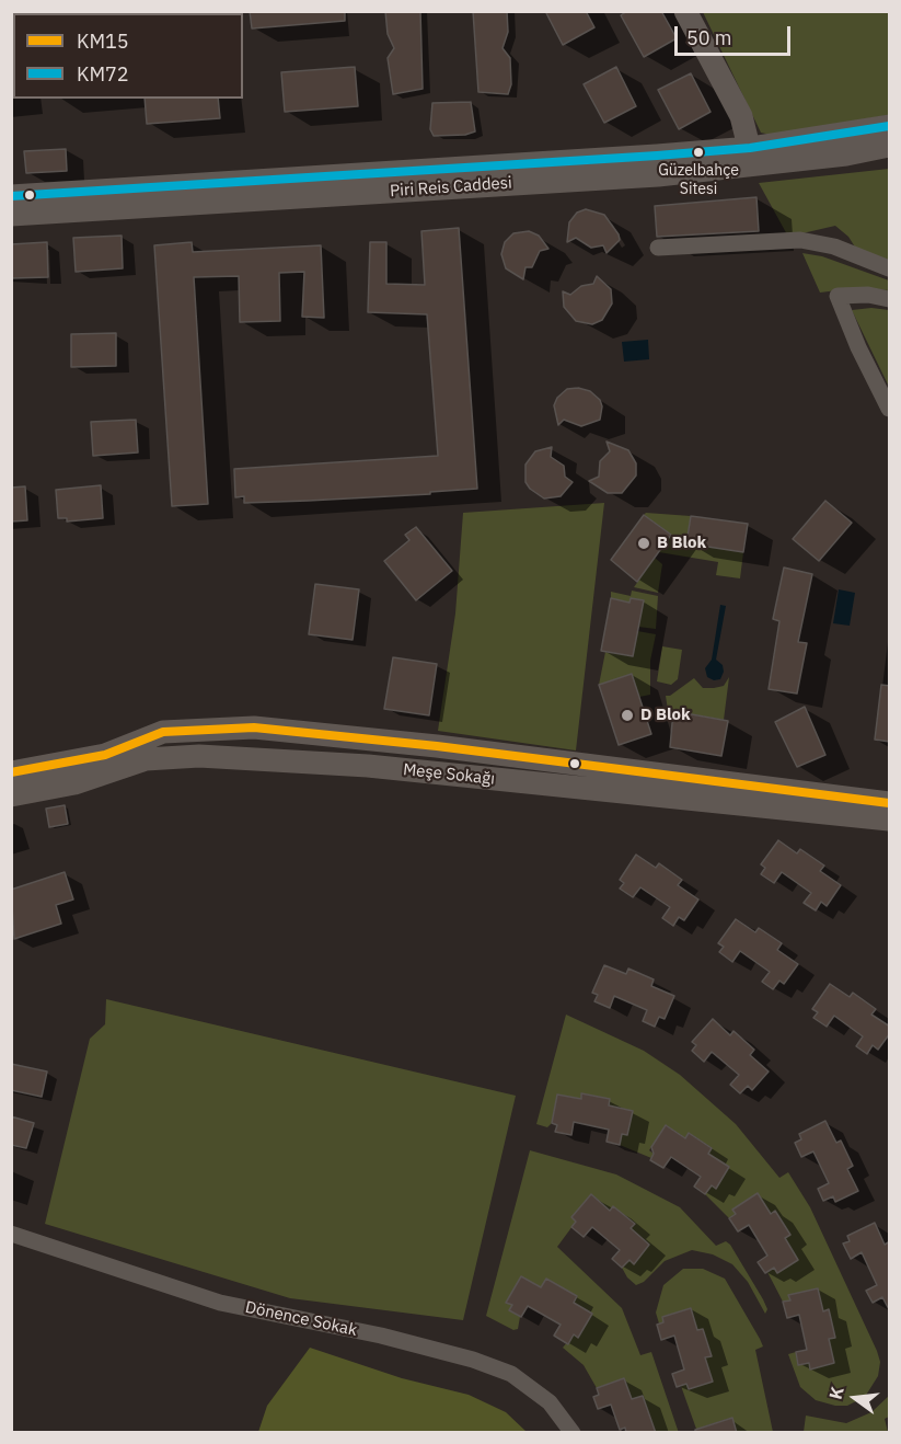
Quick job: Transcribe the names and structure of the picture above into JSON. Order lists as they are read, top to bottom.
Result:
{
  "streets": {
    "street": ["Piri Reis Caddesi", "Meşe Sokağı", "Dönence Sokak"]
  },
  "places": ["Güzelbahçe Sitesi", "B Blok", "D Blok"],
  "lines": ["transit line KM72", "transit line KM15"],
  "legend": ["KM15", "KM72"],
  "scale_bar": "50 m",
  "north": "left"
}
